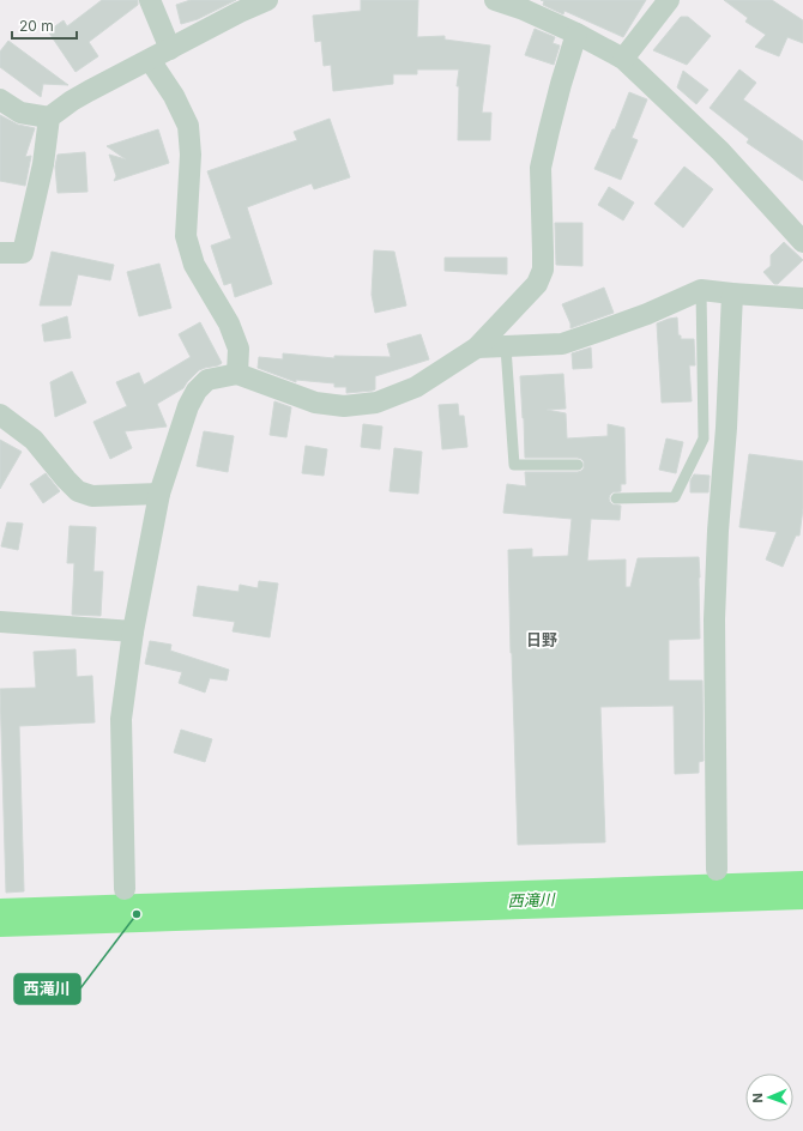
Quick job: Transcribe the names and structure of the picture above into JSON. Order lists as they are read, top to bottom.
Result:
{
  "districts": ["日野"],
  "water": ["西滝川"],
  "places": ["西滝川"],
  "scale_bar": "20 m",
  "north": "left"
}
